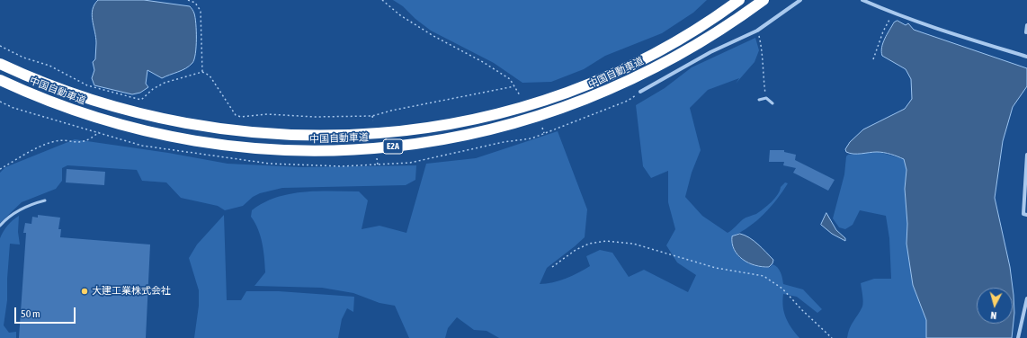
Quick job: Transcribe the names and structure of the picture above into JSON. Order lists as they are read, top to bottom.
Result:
{
  "streets": {
    "highway": ["中国自動車道", "E2A"]
  },
  "places": ["大建工業株式会社"],
  "scale_bar": "50 m",
  "north": "bottom"
}
